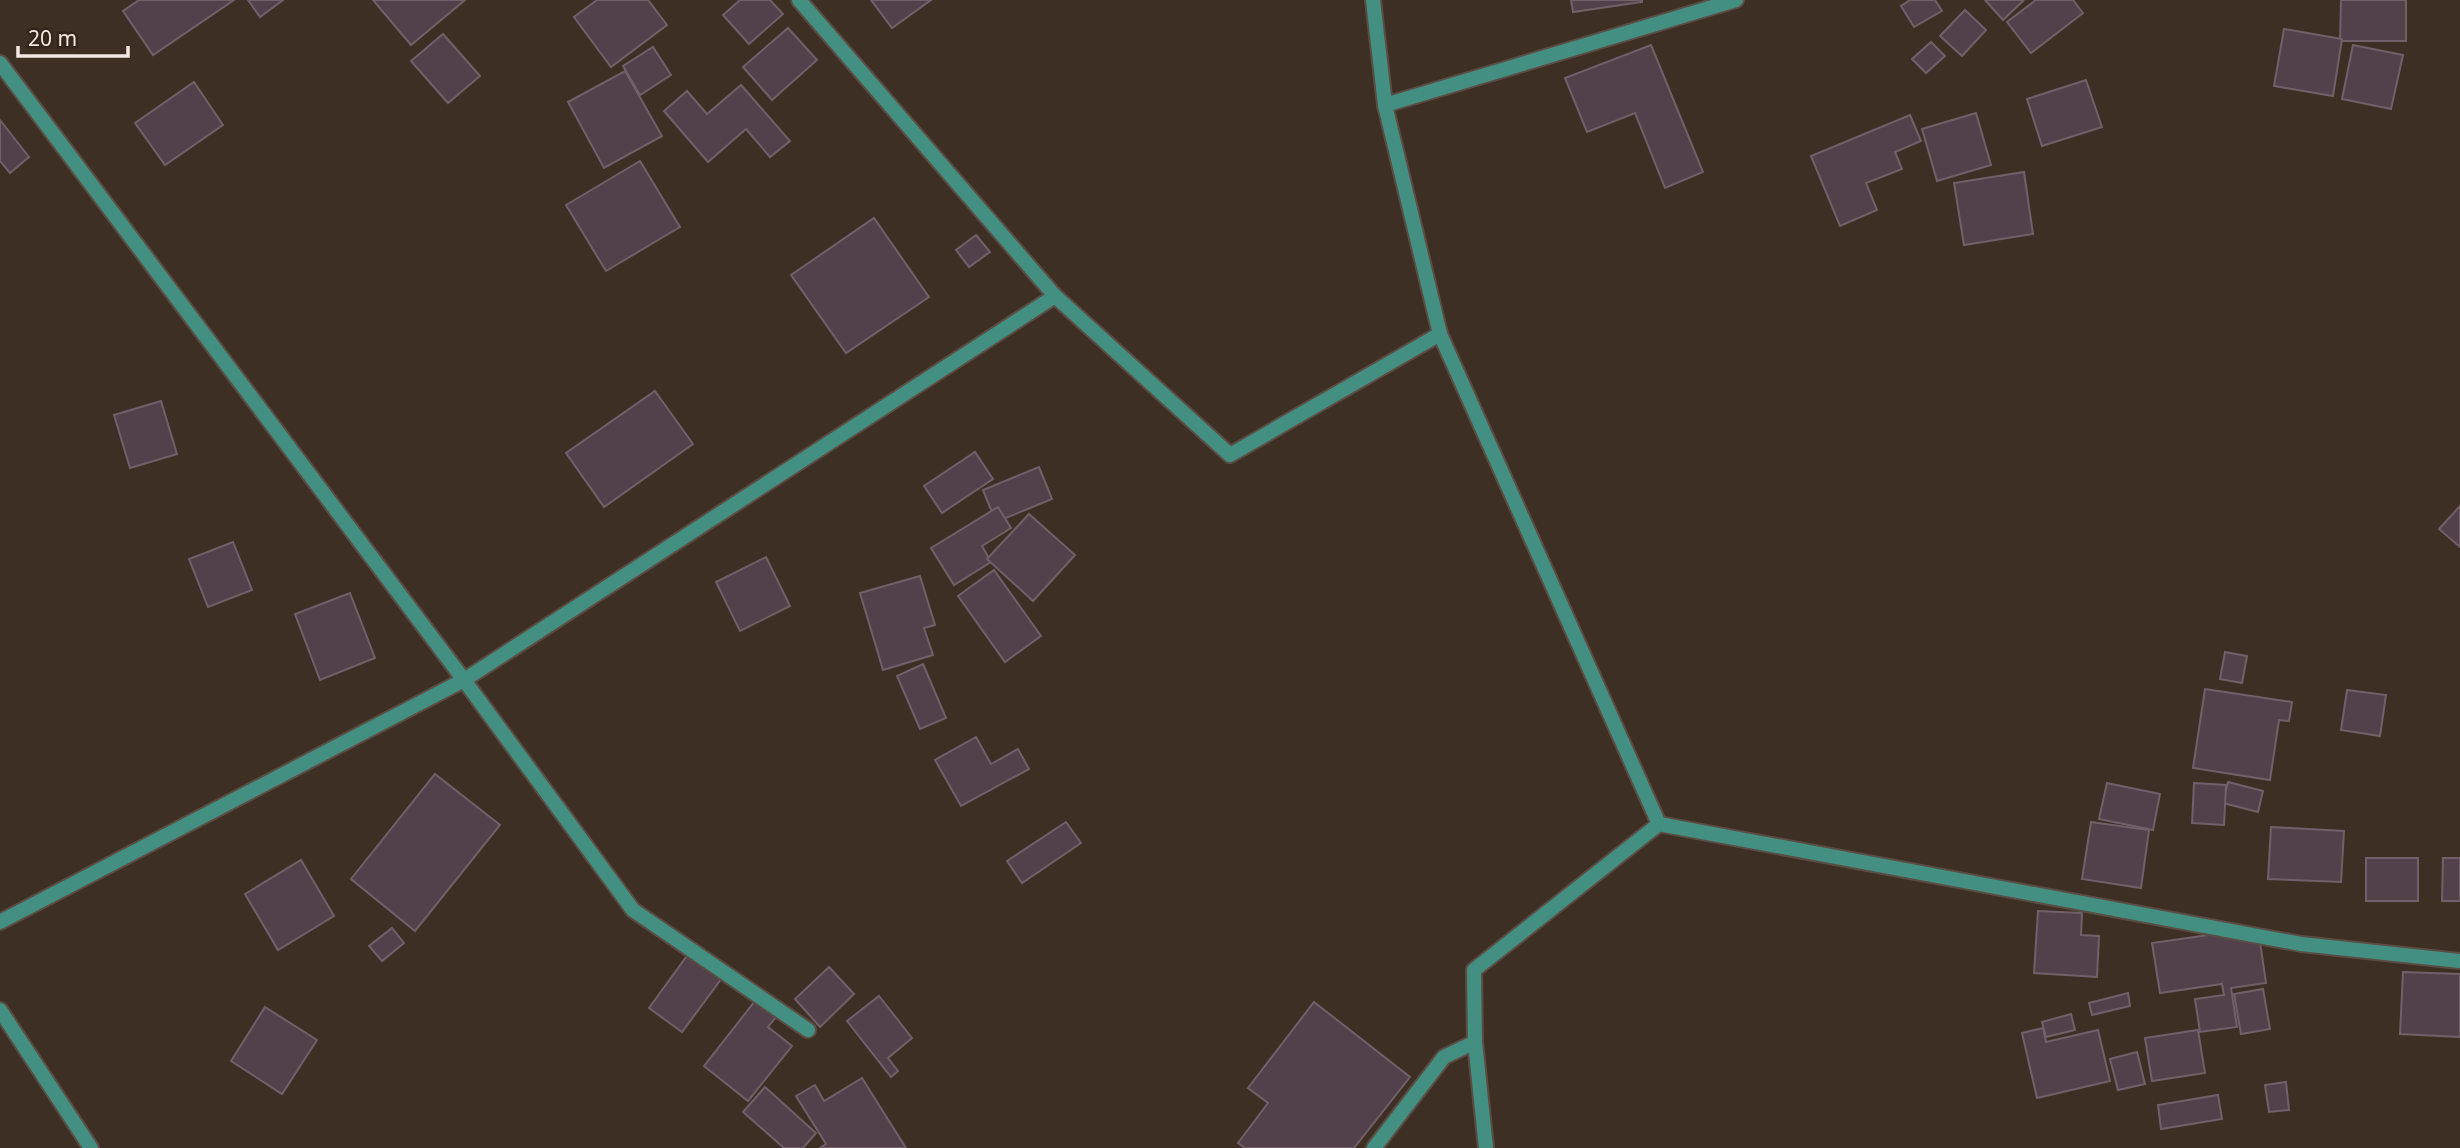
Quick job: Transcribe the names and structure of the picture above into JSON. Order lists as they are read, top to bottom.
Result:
{
  "scale_bar": "20 m"
}
